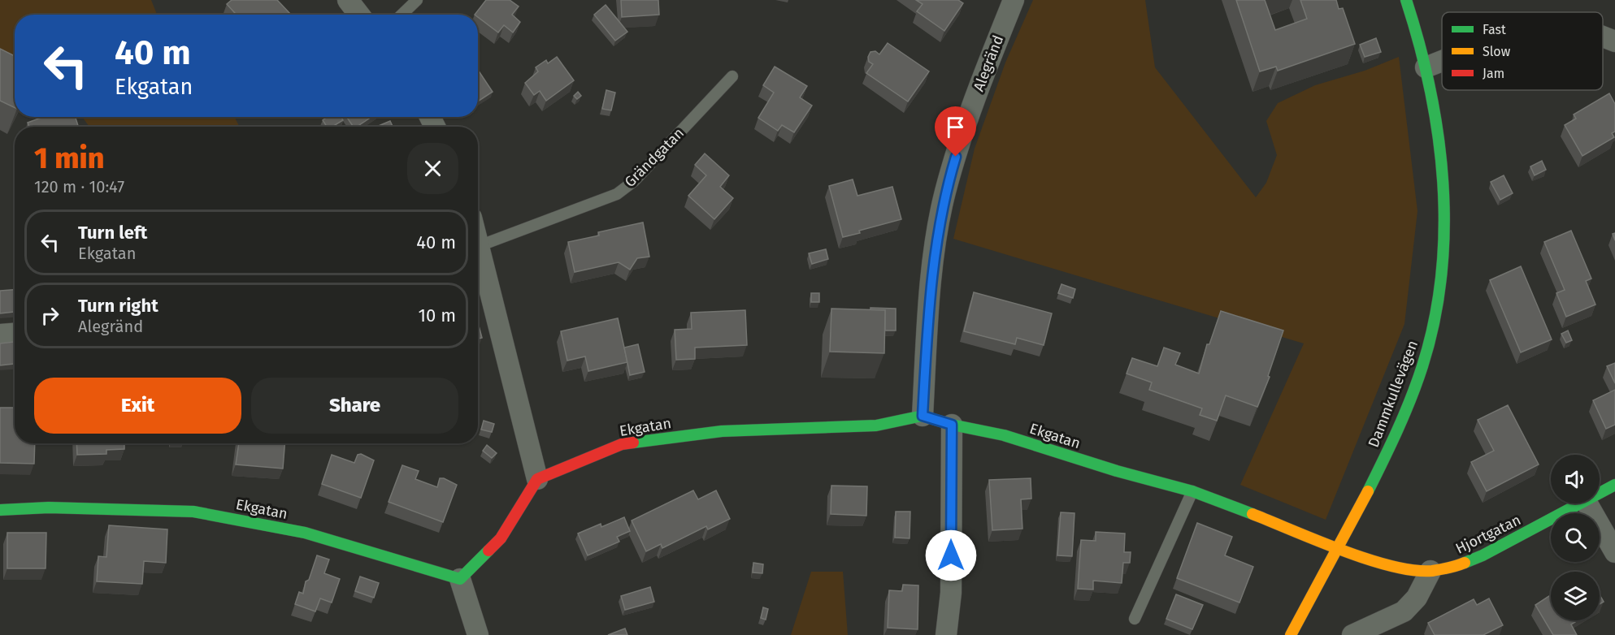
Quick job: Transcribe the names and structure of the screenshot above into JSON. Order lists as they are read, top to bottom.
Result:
{
  "streets": {
    "street": [
      "Alegränd",
      "Dammkullevägen",
      "Ekgatan",
      "Hjortgatan"
    ],
    "lane": ["Grändgatan"]
  },
  "crossings": [
    ["Alegränd", "Ekgatan"],
    ["Dammkullevägen", "Ekgatan"],
    ["Dammkullevägen", "Hjortgatan"],
    ["Ekgatan", "Hjortgatan"]
  ],
  "legend": ["Fast", "Slow", "Jam"],
  "page": {
    "turn": ["40 m", "Ekgatan"],
    "heading": ["1 min", "120 m · 10:47"],
    "list": [
      {
        "name": "Turn left",
        "note": "Ekgatan",
        "value": "40 m"
      },
      {
        "name": "Turn right",
        "note": "Alegränd",
        "value": "10 m"
      }
    ],
    "buttons": ["Exit", "Share"]
  }
}
